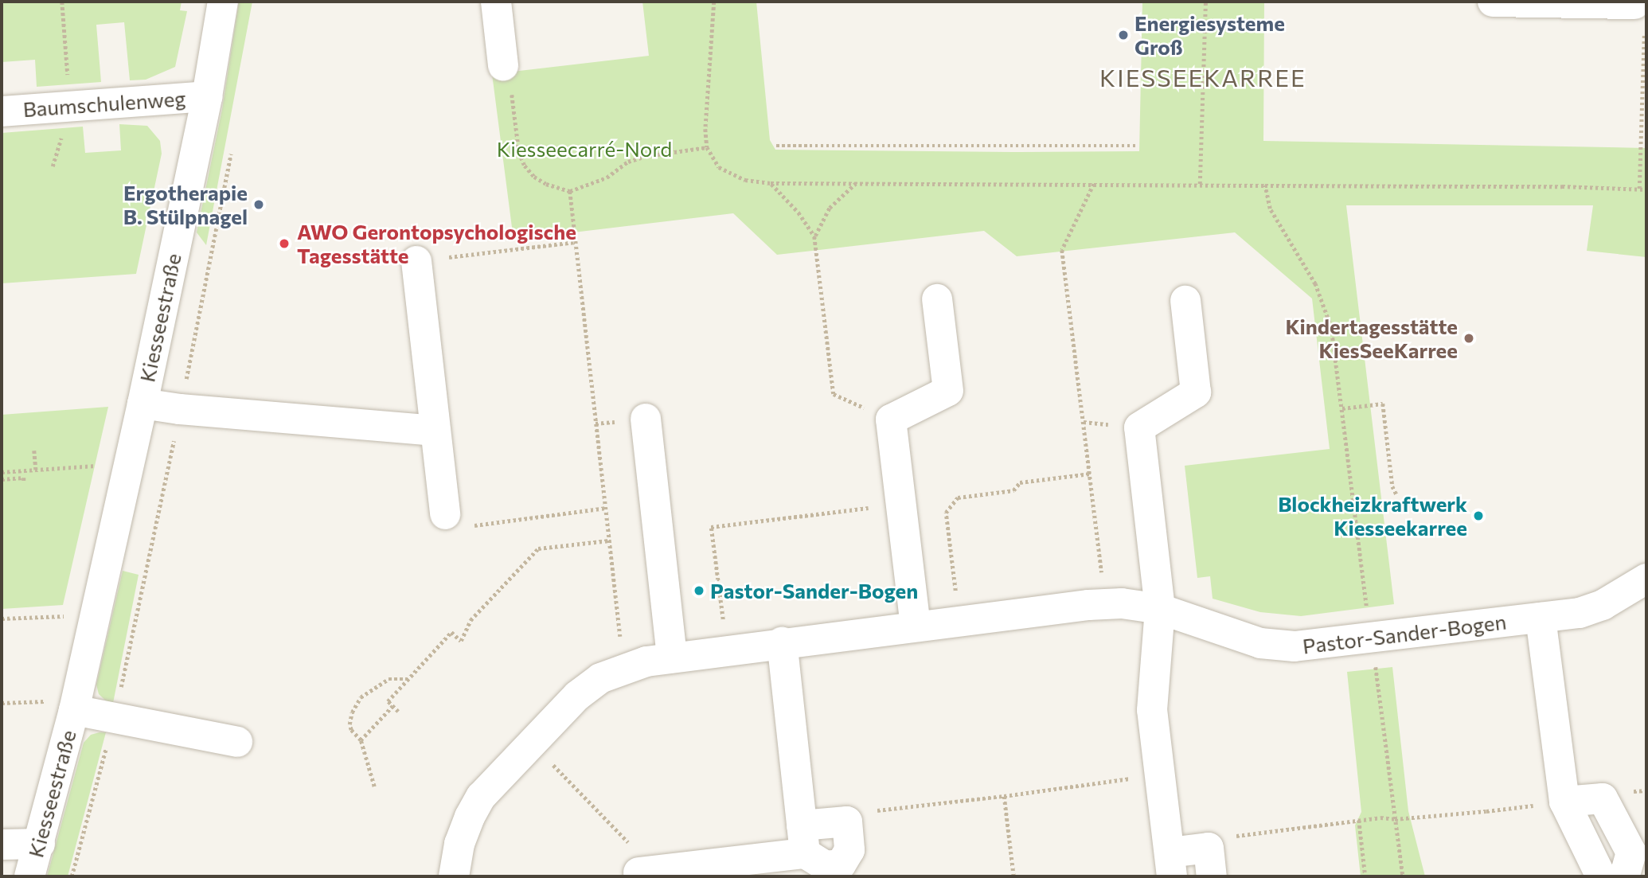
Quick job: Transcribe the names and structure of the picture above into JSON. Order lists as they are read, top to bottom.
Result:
{
  "streets": {
    "street": ["Baumschulenweg", "Kiesseestraße", "Pastor-Sander-Bogen"]
  },
  "crossings": [
    ["Baumschulenweg", "Kiesseestraße"]
  ],
  "districts": ["KIESSEEKARREE"],
  "parks": ["Kiesseecarré-Nord"],
  "places": [
    "Energiesysteme Groß",
    "Ergotherapie B. Stülpnagel",
    "AWO Gerontopsychologische Tagesstätte",
    "Kindertagesstätte KiesSeeKarree",
    "Blockheizkraftwerk Kiesseekarree",
    "Pastor-Sander-Bogen"
  ]
}
